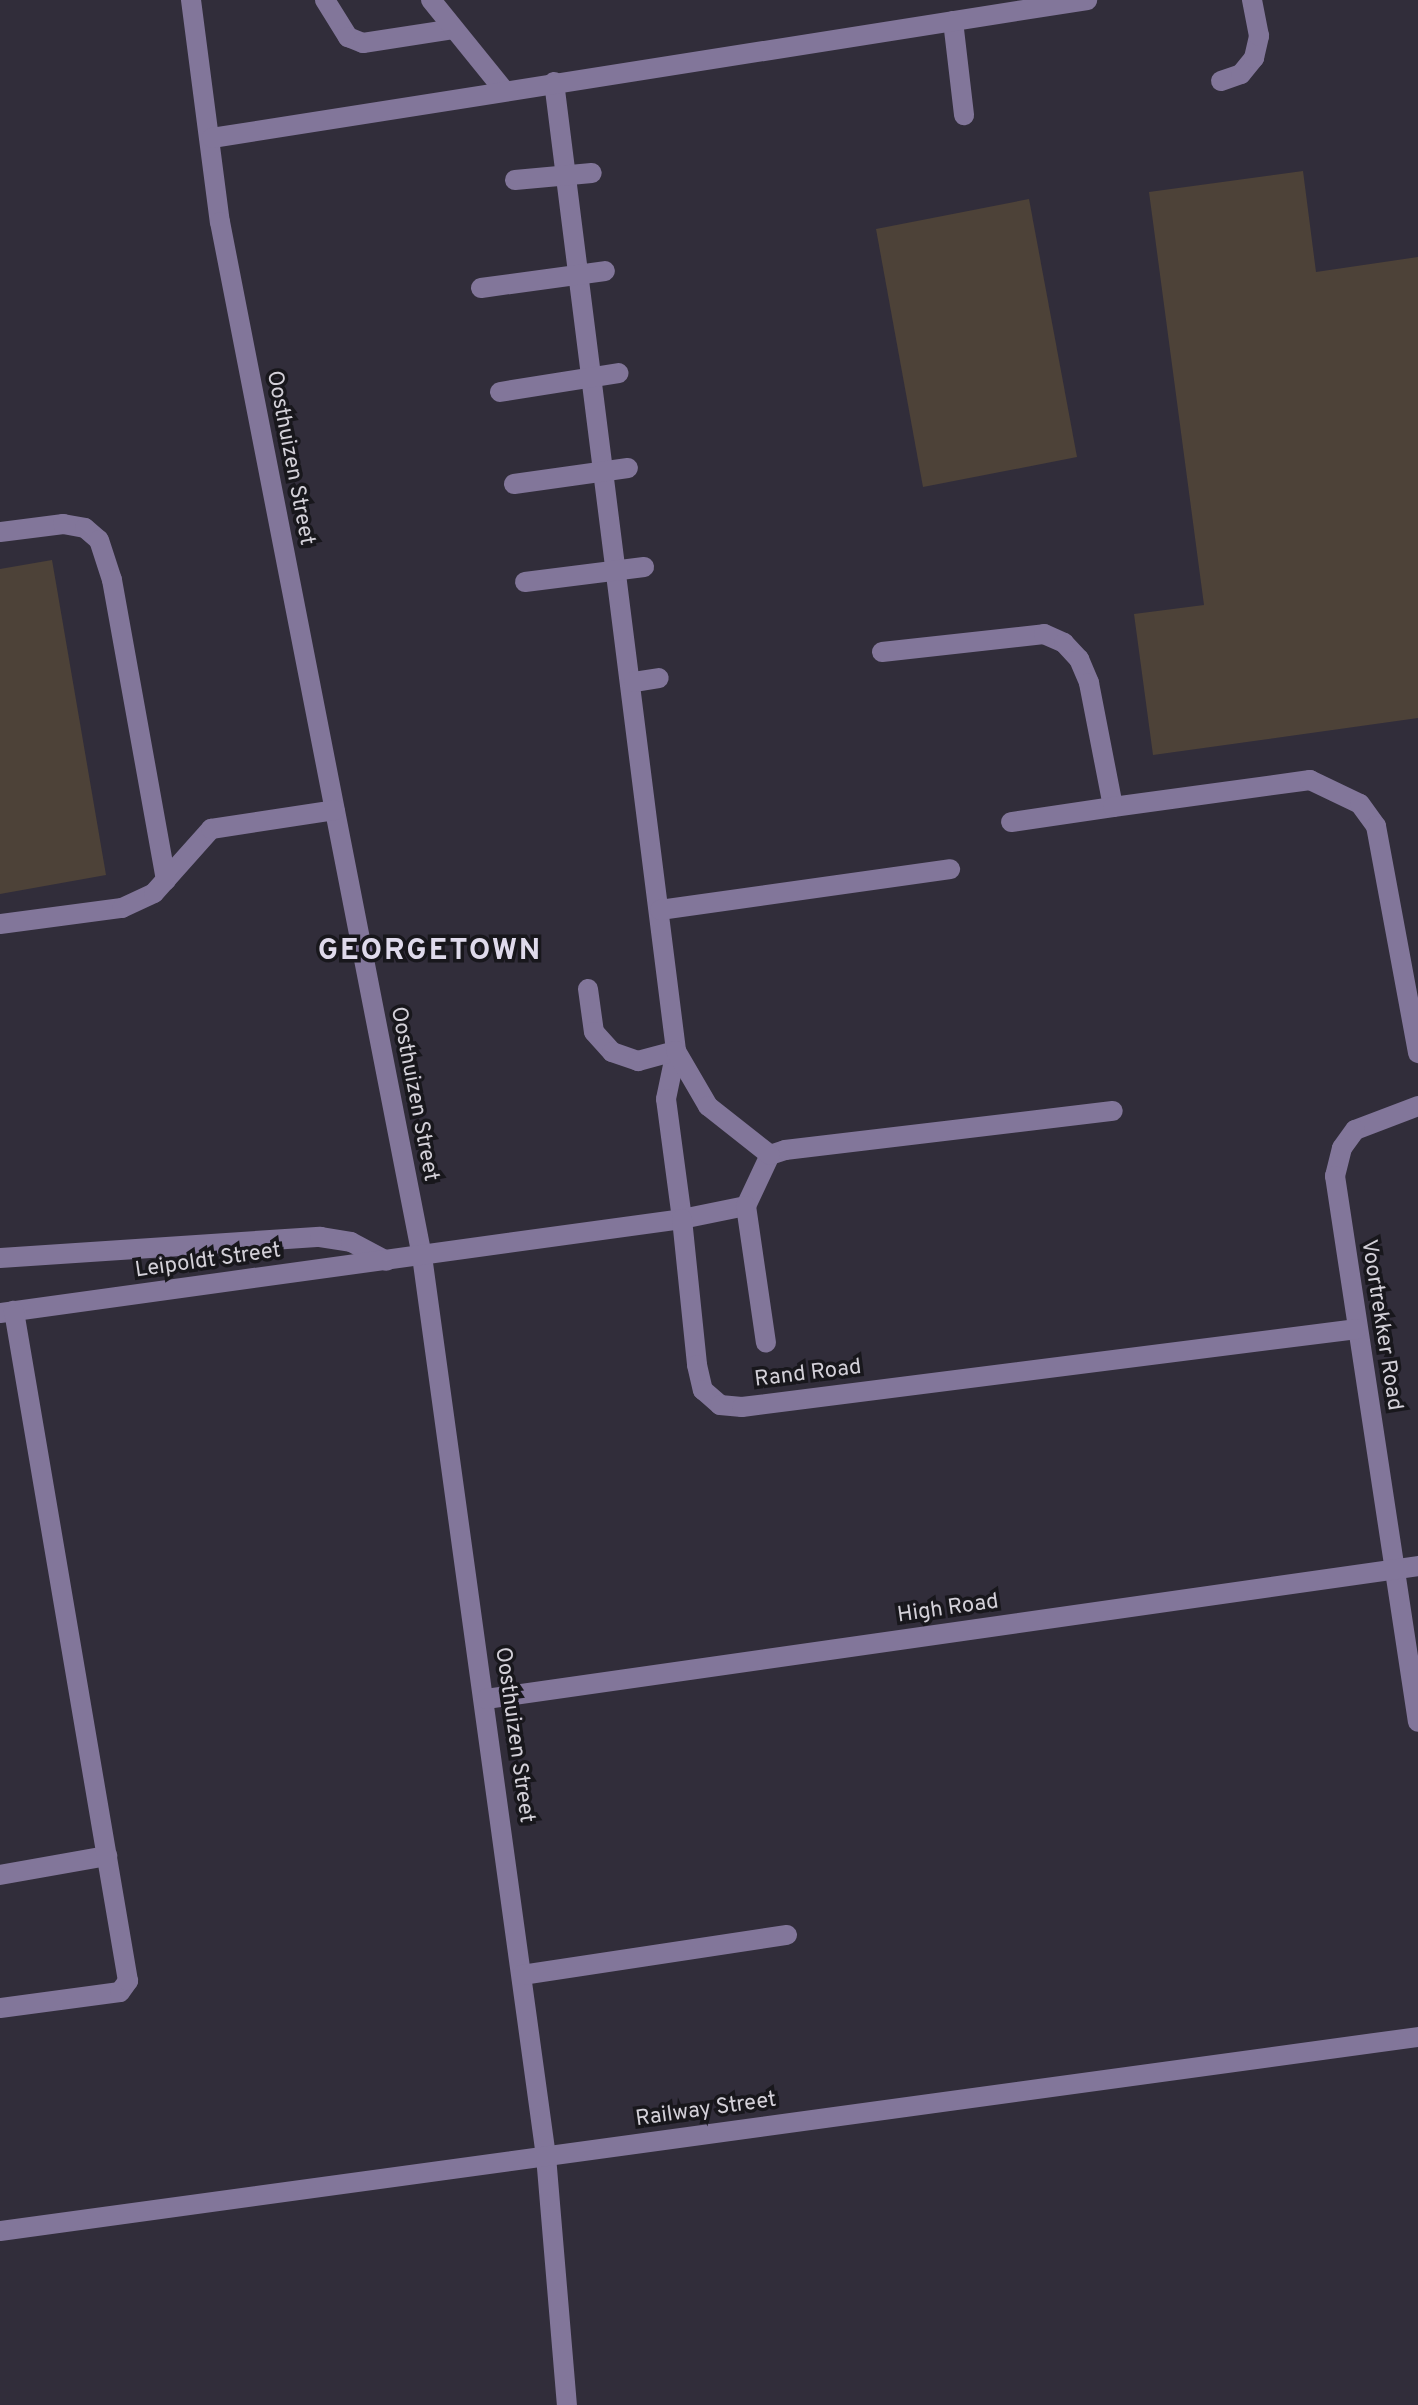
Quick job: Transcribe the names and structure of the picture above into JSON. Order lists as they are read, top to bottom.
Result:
{
  "streets": {
    "street": [
      "Oosthuizen Street",
      "Leipoldt Street",
      "Voortrekker Road",
      "Rand Road",
      "High Road",
      "Railway Street"
    ]
  },
  "crossings": [
    ["Oosthuizen Street", "Leipoldt Street"],
    ["Oosthuizen Street", "High Road"],
    ["Oosthuizen Street", "Railway Street"],
    ["Voortrekker Road", "Rand Road"],
    ["Voortrekker Road", "High Road"]
  ],
  "districts": ["GEORGETOWN"]
}
